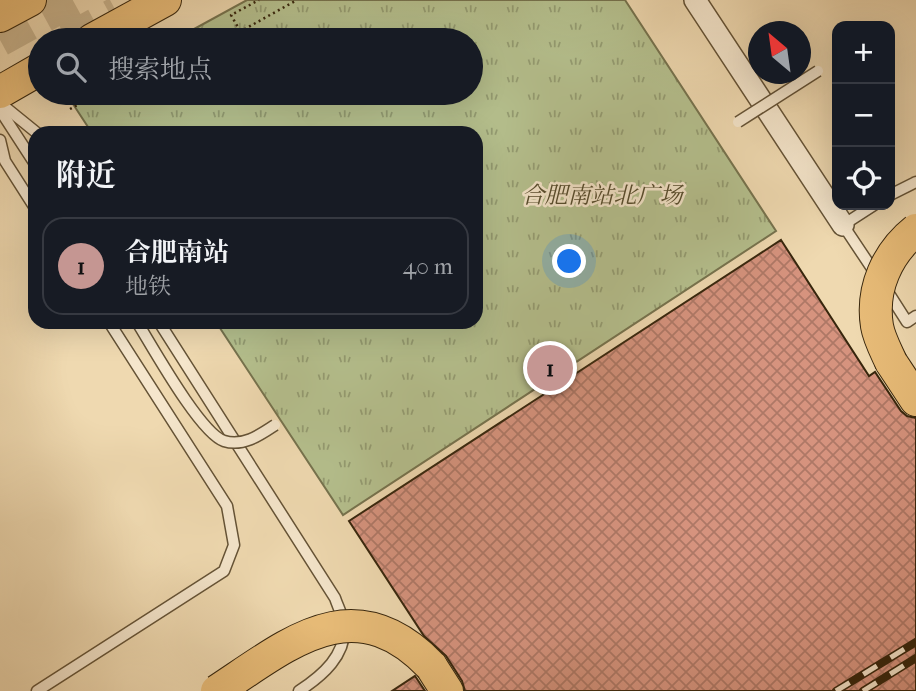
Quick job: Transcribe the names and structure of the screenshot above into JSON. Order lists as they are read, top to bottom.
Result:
{
  "parks": ["合肥南站北广场"],
  "north": "top left",
  "page": {
    "map_buttons": ["+", "−"],
    "search": "搜索地点",
    "heading": "附近",
    "list": [
      {
        "mark": "1",
        "name": "合肥南站",
        "note": "地铁",
        "value": "40 m"
      }
    ],
    "pins": "1"
  }
}
